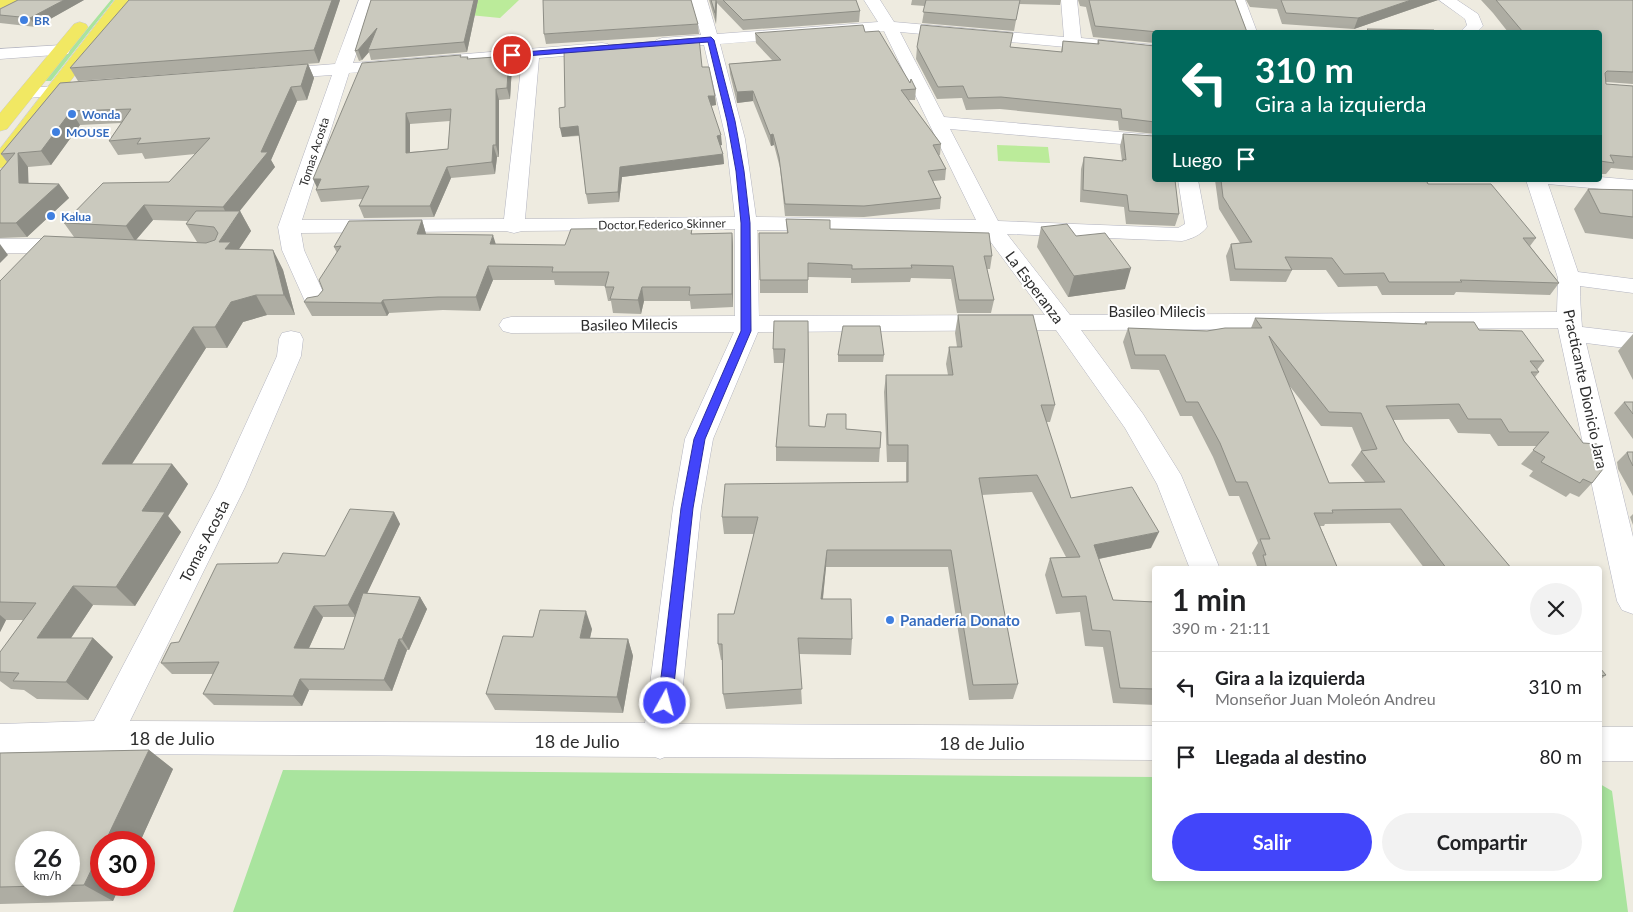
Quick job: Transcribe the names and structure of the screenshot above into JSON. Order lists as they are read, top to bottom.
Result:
{
  "streets": {
    "street": [
      "Tomas Acosta",
      "Doctor Federico Skinner",
      "La Esperanza",
      "Basileo Milecis",
      "Practicante Dionicio Jara",
      "18 de Julio"
    ]
  },
  "crossings": [
    ["Tomas Acosta", "Doctor Federico Skinner"],
    ["Tomas Acosta", "18 de Julio"],
    ["Doctor Federico Skinner", "La Esperanza"],
    ["La Esperanza", "Basileo Milecis"],
    ["Basileo Milecis", "Practicante Dionicio Jara"]
  ],
  "places": [
    "BR",
    "Wonda",
    "MOUSE",
    "Kalua",
    "Panadería Donato"
  ],
  "page": {
    "turn": ["310 m", "Gira a la izquierda"],
    "then": "Luego",
    "heading": ["1 min", "390 m · 21:11"],
    "list": [
      {
        "name": "Gira a la izquierda",
        "note": "Monseñor Juan Moleón Andreu",
        "value": "310 m"
      },
      {
        "name": "Llegada al destino",
        "value": "80 m"
      }
    ],
    "buttons": ["Salir", "Compartir"],
    "speed": "26 km/h",
    "limit": "30"
  }
}
